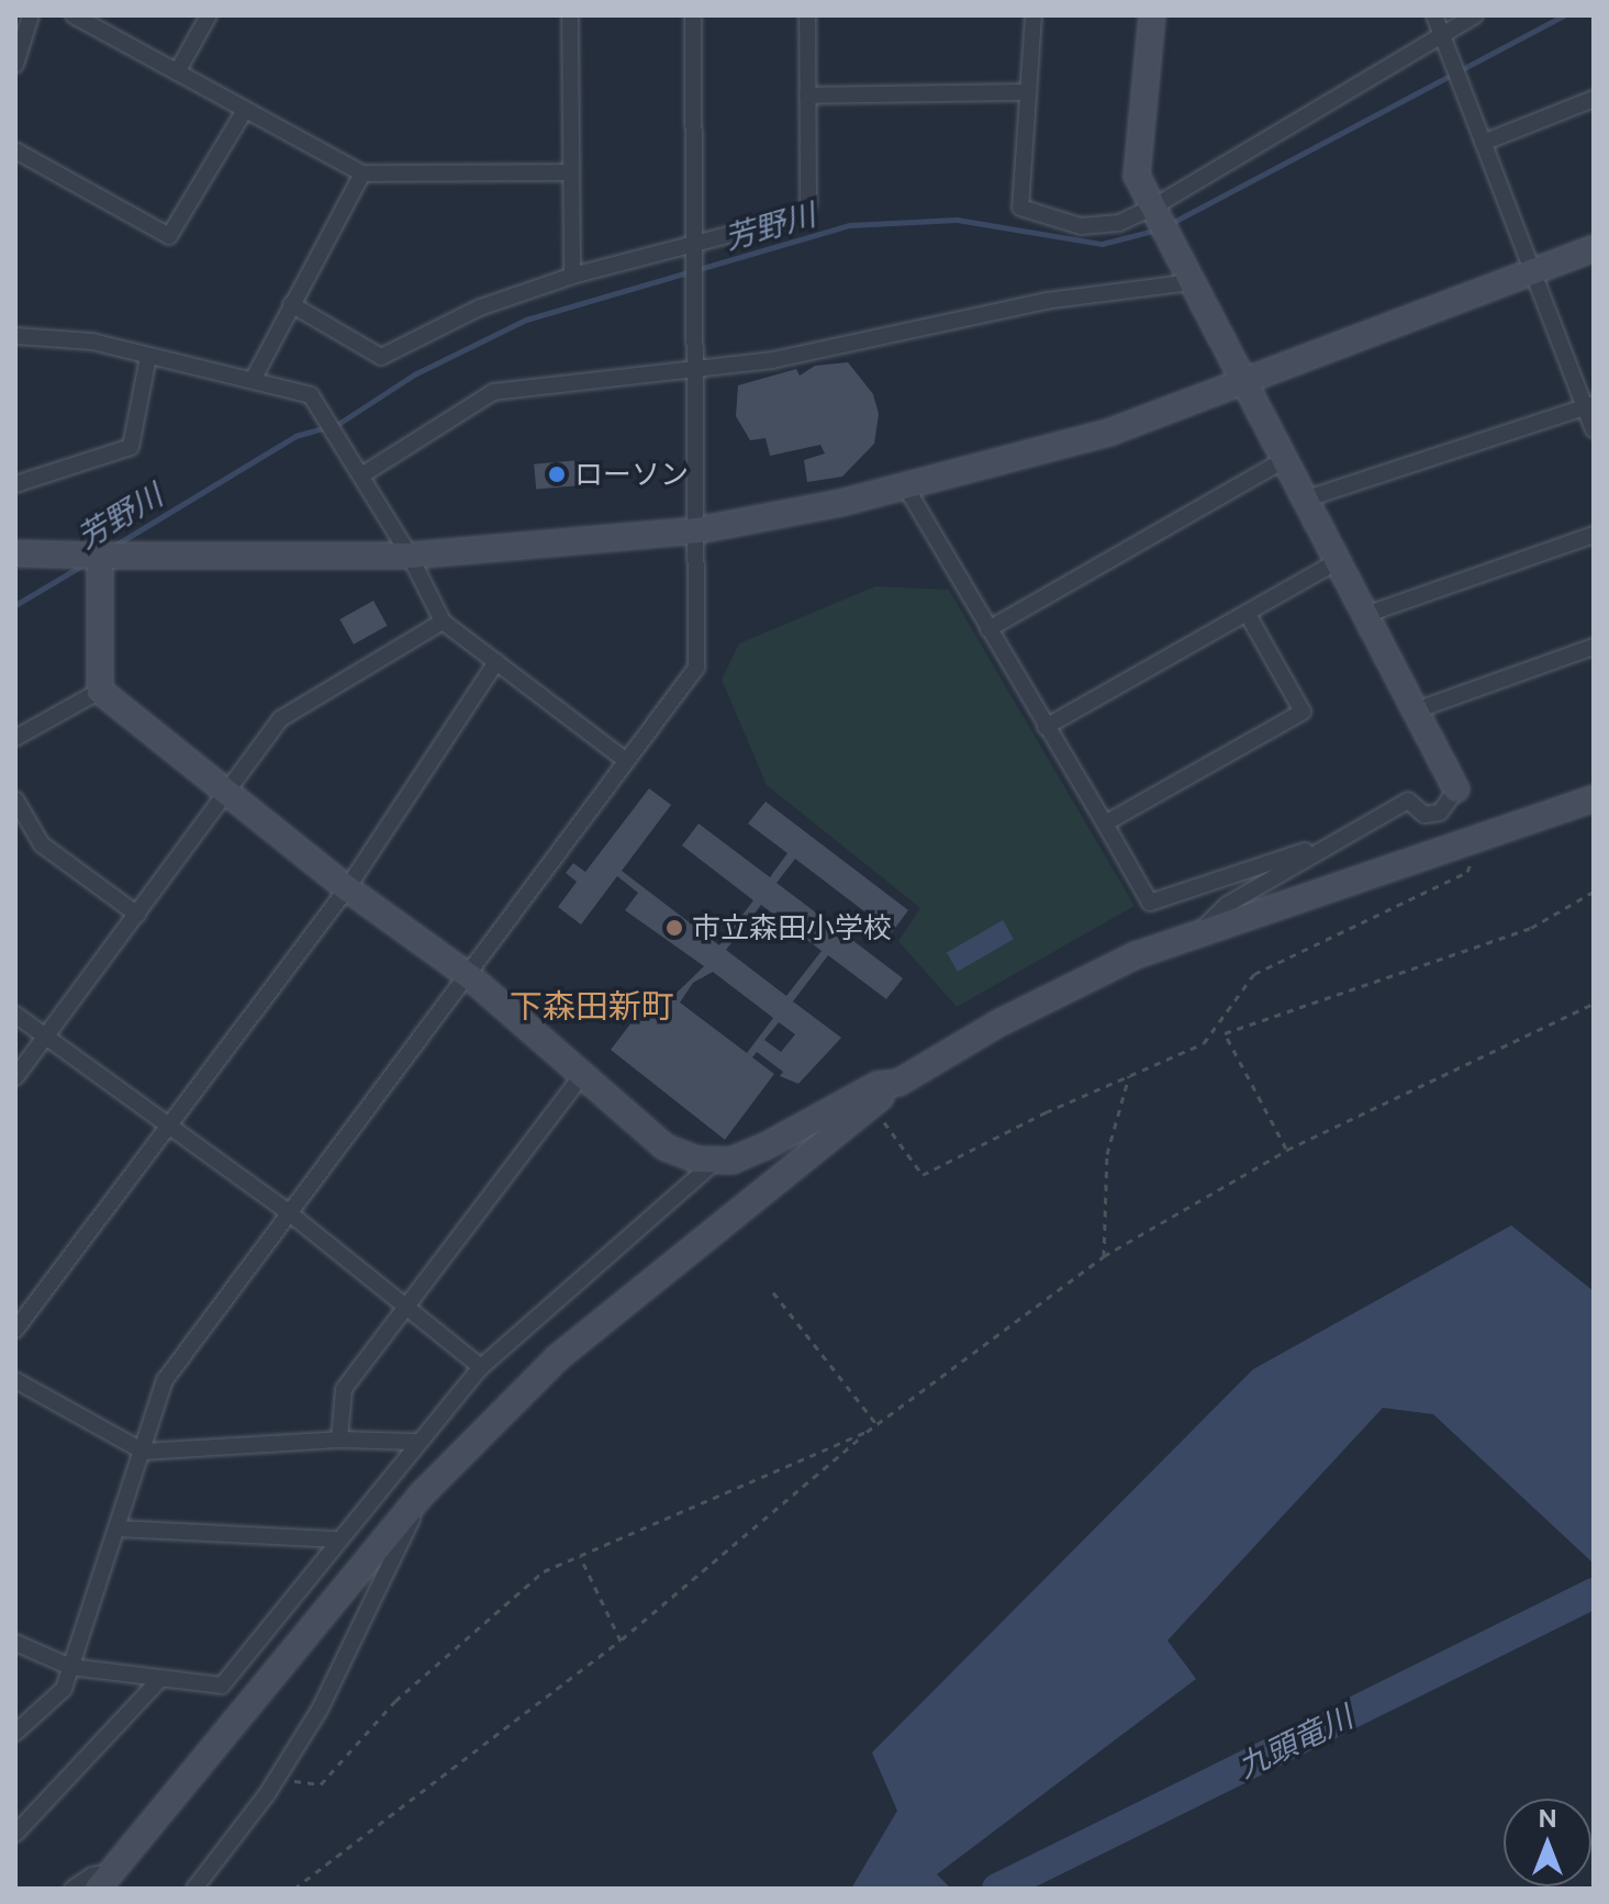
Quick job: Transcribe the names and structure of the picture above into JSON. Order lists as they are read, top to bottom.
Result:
{
  "districts": ["下森田新町"],
  "water": ["芳野川", "九頭竜川"],
  "places": ["ローソン", "市立森田小学校"],
  "north": "top"
}
